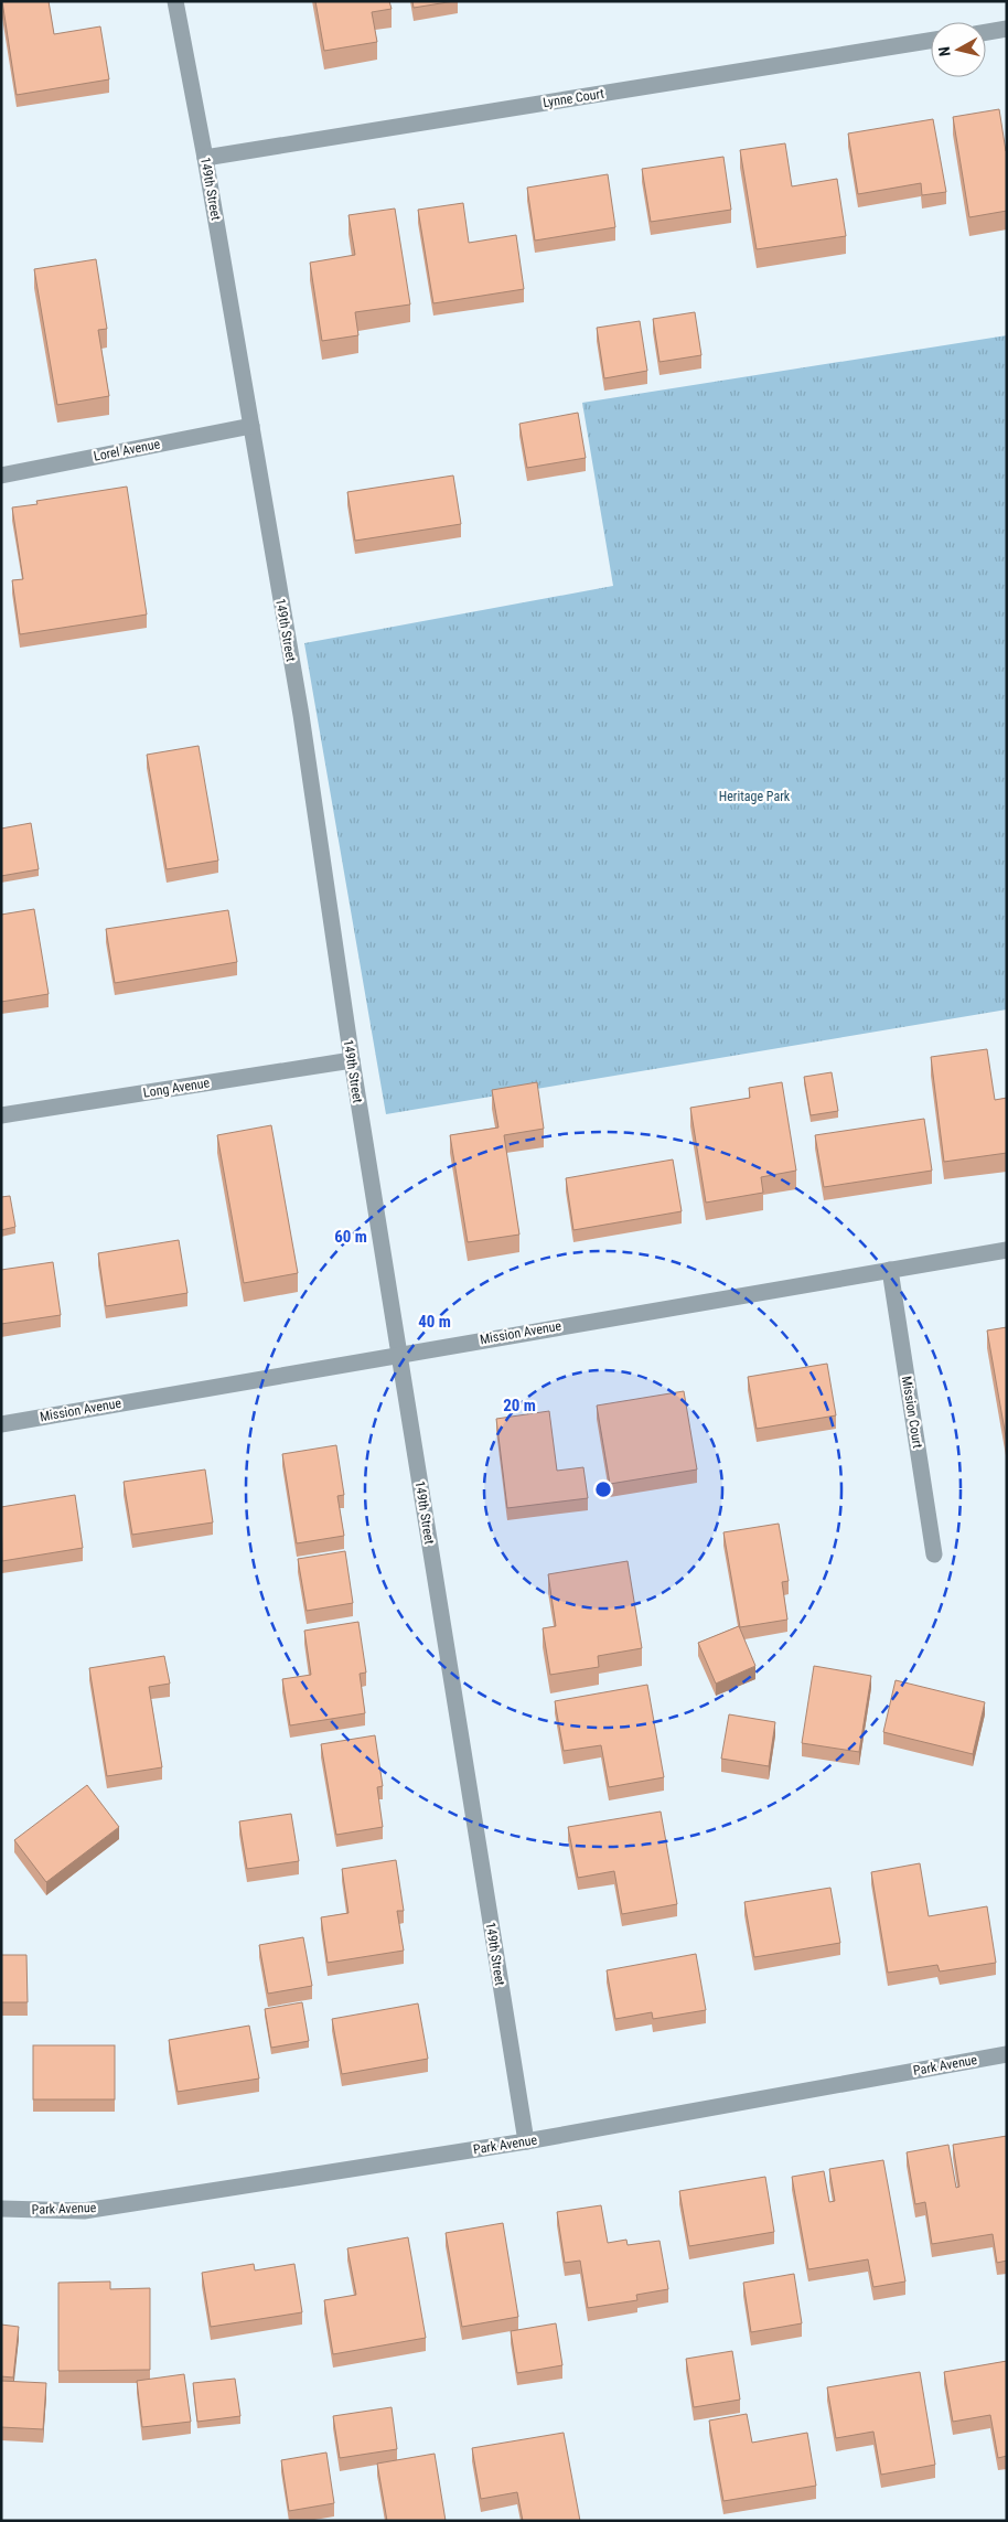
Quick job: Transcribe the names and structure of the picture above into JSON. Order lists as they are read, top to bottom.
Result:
{
  "streets": {
    "street": [
      "Lynne Court",
      "149th Street",
      "Lorel Avenue",
      "Long Avenue",
      "Mission Avenue",
      "Mission Court",
      "Park Avenue"
    ]
  },
  "crossings": [
    ["Lynne Court", "149th Street"],
    ["149th Street", "Lorel Avenue"],
    ["149th Street", "Long Avenue"],
    ["149th Street", "Mission Avenue"],
    ["149th Street", "Park Avenue"],
    ["Mission Avenue", "Mission Court"]
  ],
  "parks": ["Heritage Park"],
  "north": "left",
  "rings": ["60 m", "40 m", "20 m"]
}
